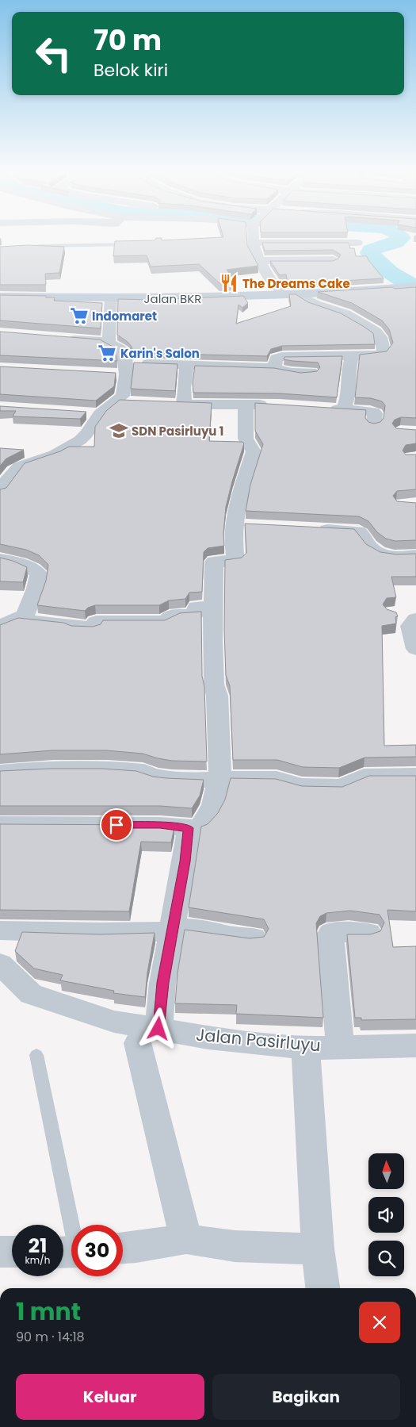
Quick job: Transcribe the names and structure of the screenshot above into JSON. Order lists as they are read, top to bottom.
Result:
{
  "streets": {
    "main road": ["Jalan BKR"],
    "street": ["Jalan Pasirluyu"]
  },
  "places": {
    "restaurant": ["The Dreams Cake"],
    "supermarket": ["Indomaret", "Karin's Salon"],
    "school or university": ["SDN Pasirluyu 1"]
  },
  "north": "top",
  "page": {
    "turn": ["70 m", "Belok kiri"],
    "speed": "21 km/h",
    "limit": "30",
    "heading": ["1 mnt", "90 m · 14:18"],
    "buttons": ["Keluar", "Bagikan"]
  }
}
